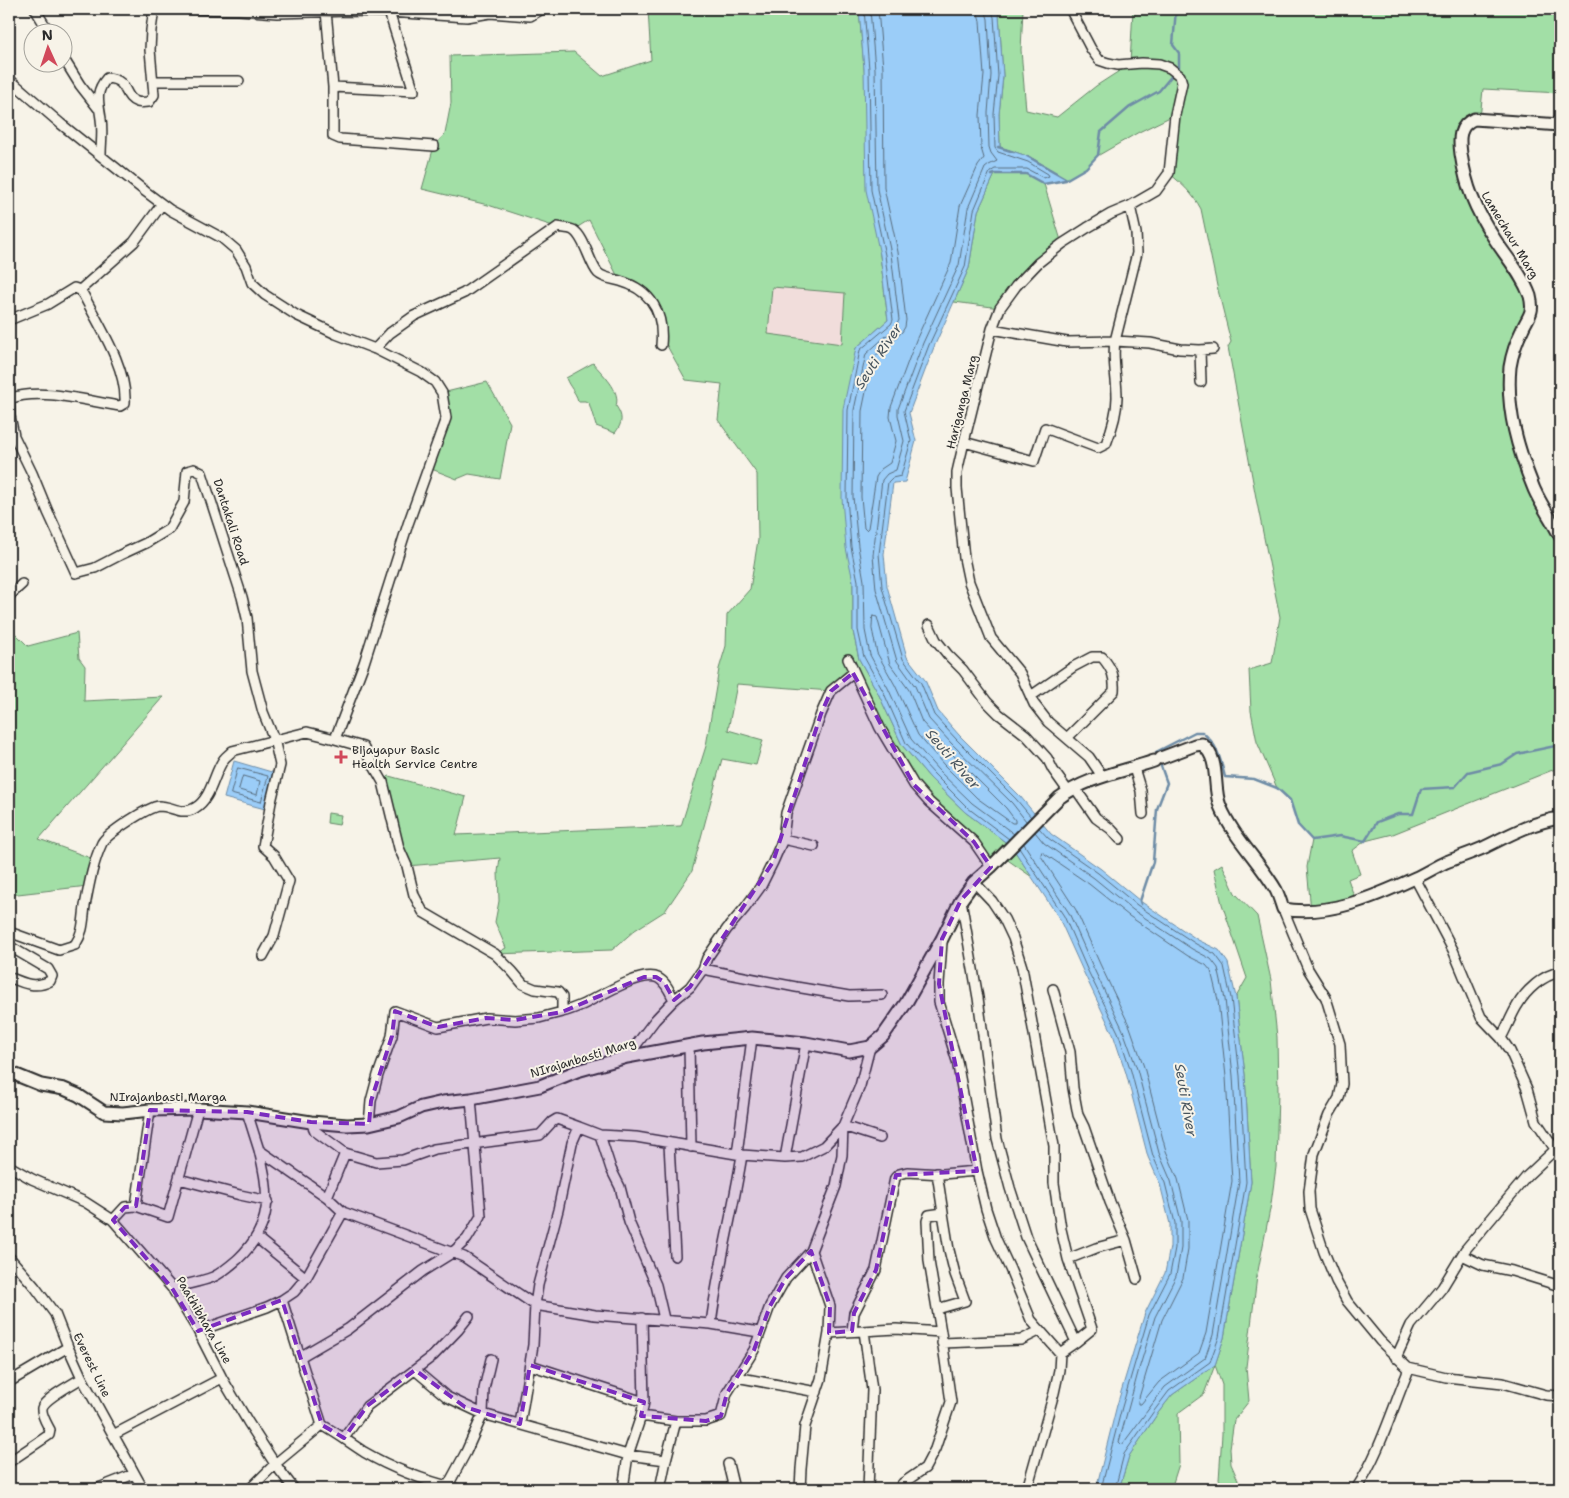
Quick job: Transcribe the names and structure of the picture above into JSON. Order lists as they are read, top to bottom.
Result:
{
  "streets": {
    "street": [
      "Lamechaur Marg",
      "Hariganga Marg",
      "Dantakali Road",
      "NIrajanbasti Marg",
      "NIrajanbasti Marga",
      "Paathibhara Line",
      "Everest Line"
    ]
  },
  "crossings": [
    ["NIrajanbasti Marg", "NIrajanbasti Marga"]
  ],
  "water": ["Seuti River"],
  "places": {
    "health": ["Bijayapur Basic Health Service Centre"]
  },
  "north": "top"
}
